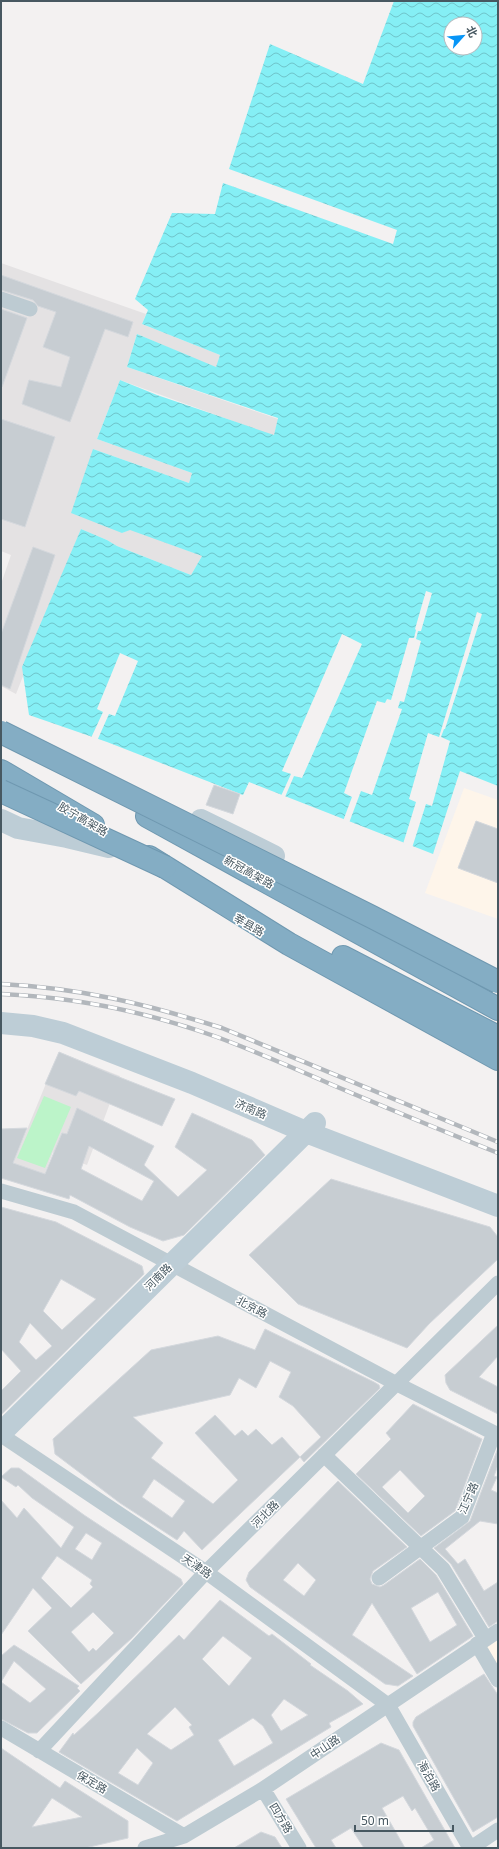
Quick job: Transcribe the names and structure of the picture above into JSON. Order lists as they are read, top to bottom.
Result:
{
  "streets": {
    "highway": ["胶宁高架路", "新冠高架路"],
    "street": [
      "莘县路",
      "济南路",
      "河南路",
      "北京路",
      "江宁路",
      "河北路",
      "天津路",
      "中山路",
      "海泊路",
      "保定路",
      "四方路"
    ]
  },
  "crossings": [
    ["济南路", "河南路"],
    ["河南路", "北京路"],
    ["河南路", "天津路"],
    ["北京路", "江宁路"],
    ["北京路", "河北路"],
    ["河北路", "天津路"],
    ["河北路", "保定路"],
    ["天津路", "中山路"],
    ["天津路", "海泊路"],
    ["中山路", "海泊路"],
    ["中山路", "保定路"],
    ["中山路", "四方路"]
  ],
  "scale_bar": "50 m",
  "north": "top right"
}
